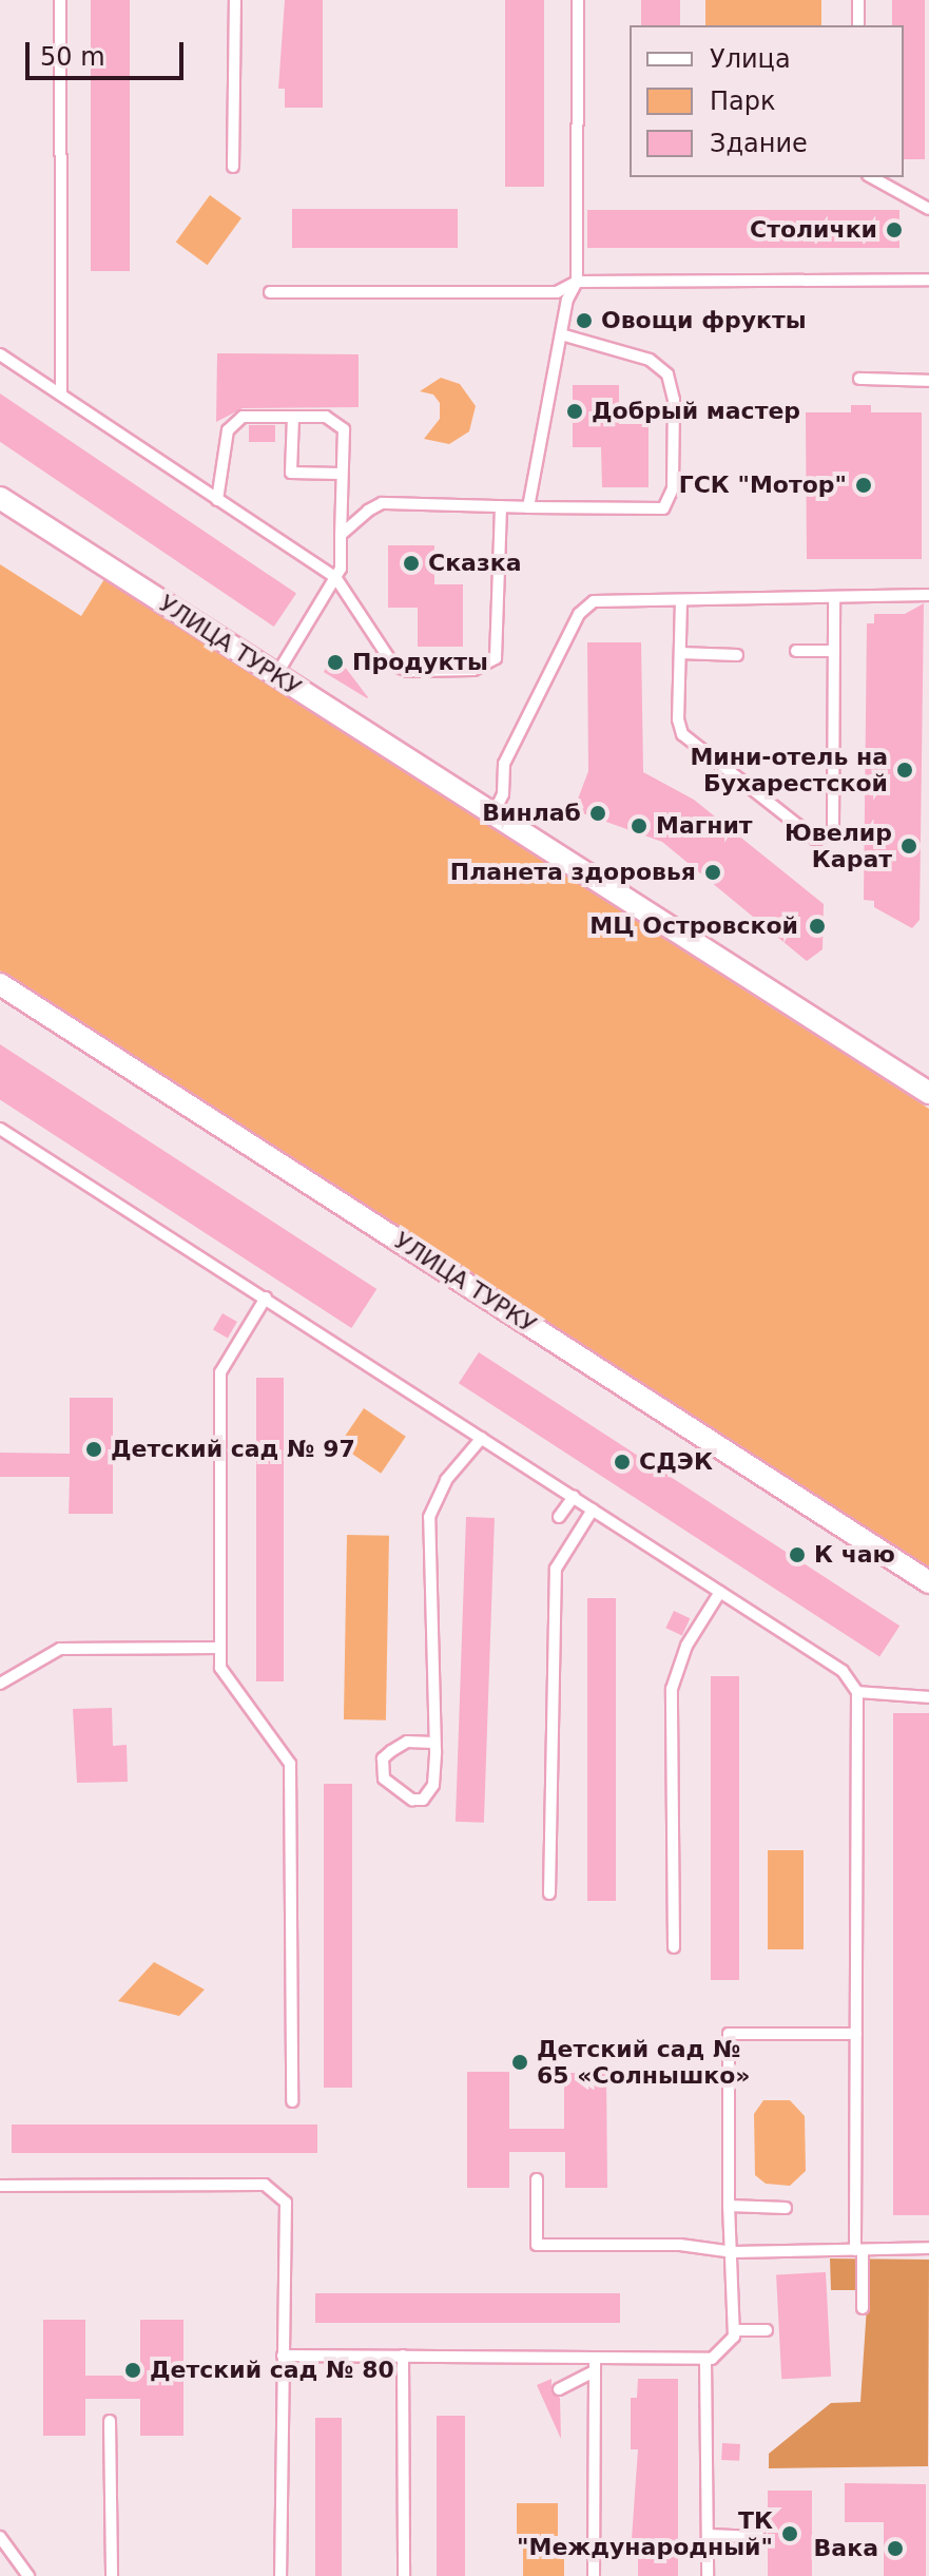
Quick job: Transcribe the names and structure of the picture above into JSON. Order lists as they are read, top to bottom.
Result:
{
  "streets": {
    "street": ["УЛИЦА ТУРКУ"]
  },
  "places": [
    "Столички",
    "Овощи фрукты",
    "Добрый мастер",
    "ГСК \"Мотор\"",
    "Сказка",
    "Продукты",
    "Мини-отель на Бухарестской",
    "Винлаб",
    "Магнит",
    "Ювелир Карат",
    "Планета здоровья",
    "МЦ Островской",
    "Детский сад № 97",
    "СДЭК",
    "К чаю",
    "Детский сад № 65 «Солнышко»",
    "Детский сад № 80",
    "ТК \"Международный\"",
    "Вака"
  ],
  "legend": ["Улица", "Парк", "Здание"],
  "scale_bar": "50 m"
}
